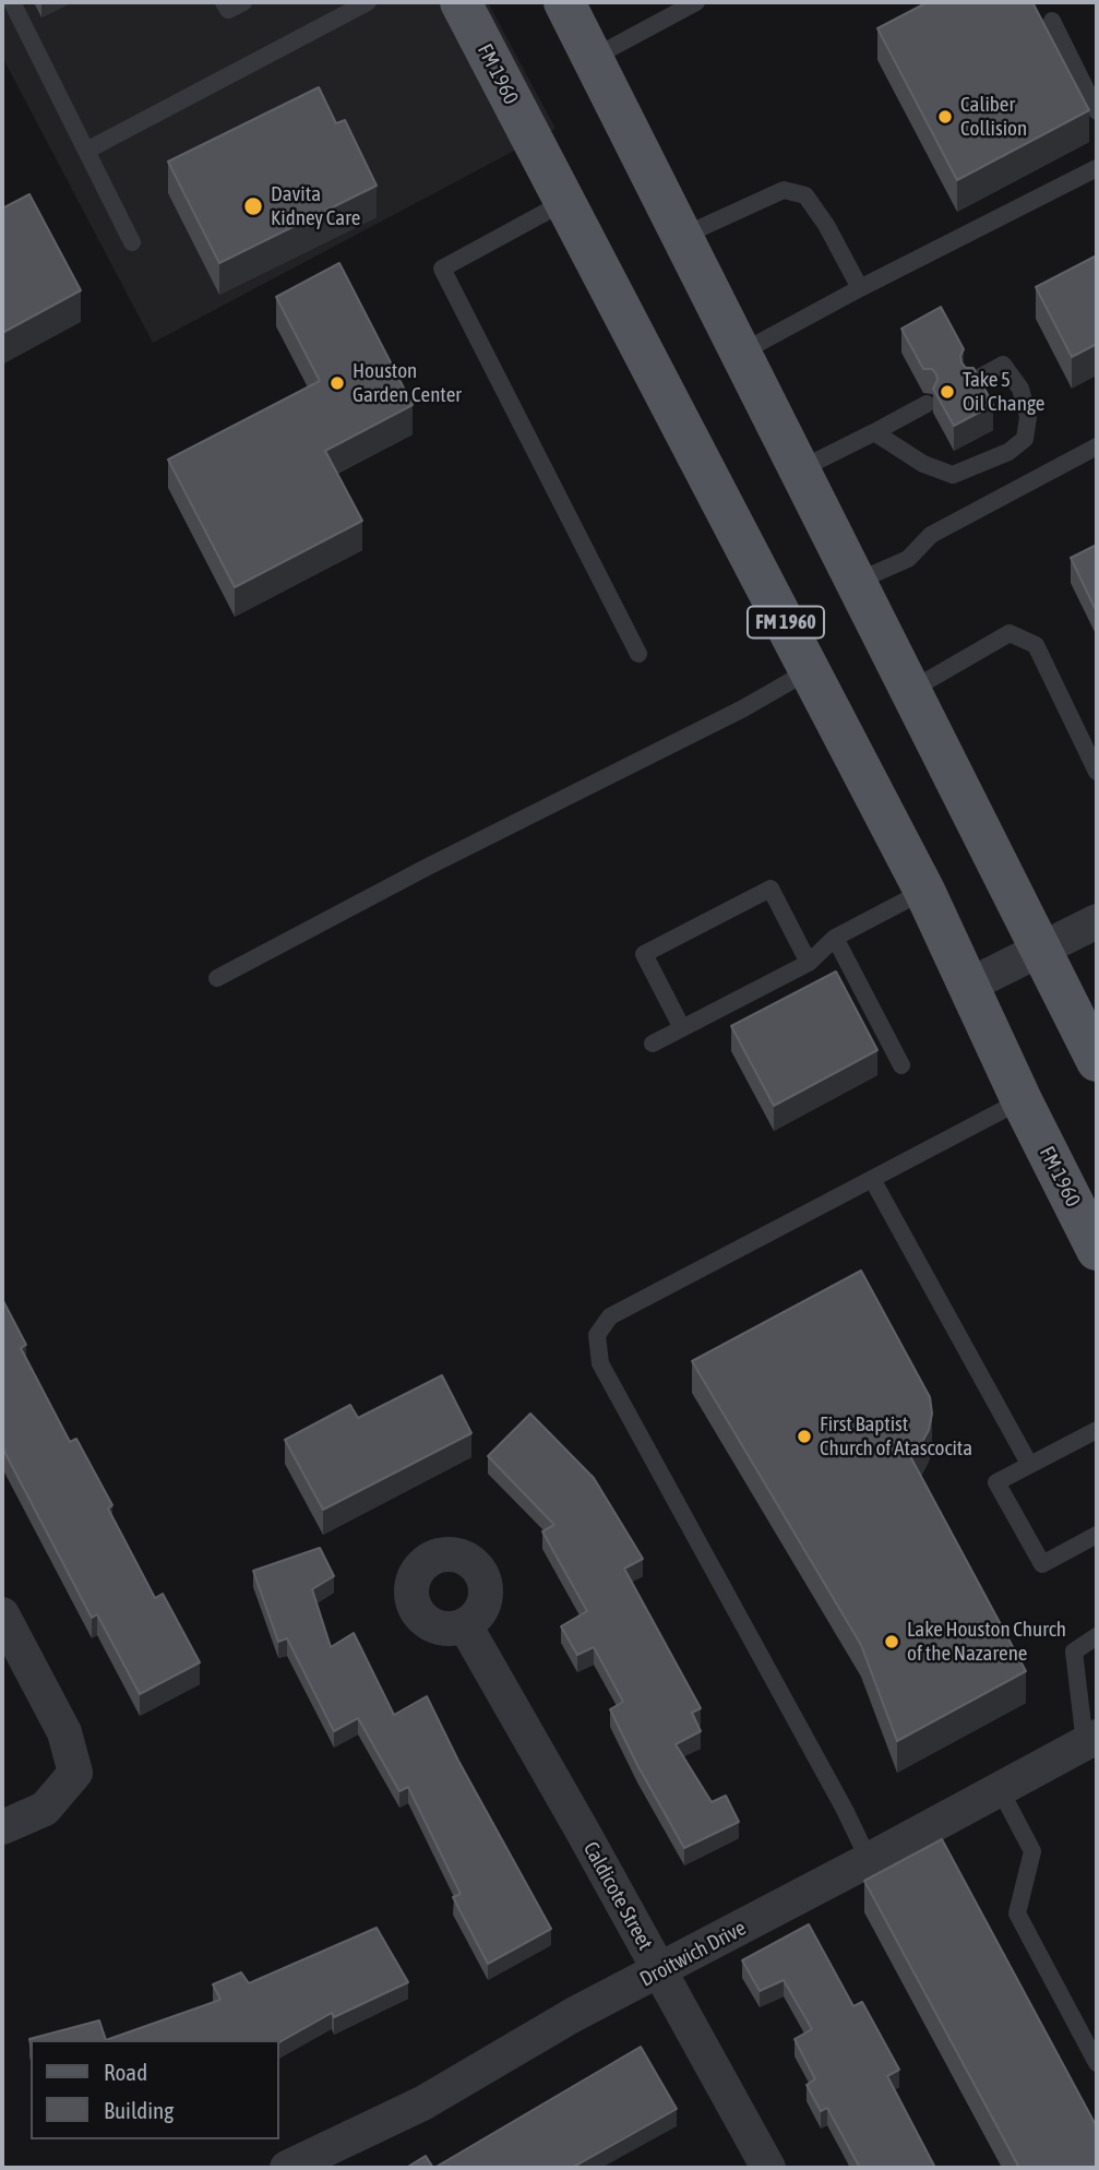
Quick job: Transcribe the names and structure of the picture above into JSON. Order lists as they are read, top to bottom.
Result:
{
  "streets": {
    "main road": ["FM 1960"],
    "street": ["Caldicote Street", "Droitwich Drive"]
  },
  "crossings": [
    ["Caldicote Street", "Droitwich Drive"]
  ],
  "places": [
    "Caliber Collision",
    "Davita Kidney Care",
    "Houston Garden Center",
    "Take 5 Oil Change",
    "First Baptist Church of Atascocita",
    "Lake Houston Church of the Nazarene"
  ],
  "legend": ["Road", "Building"]
}
